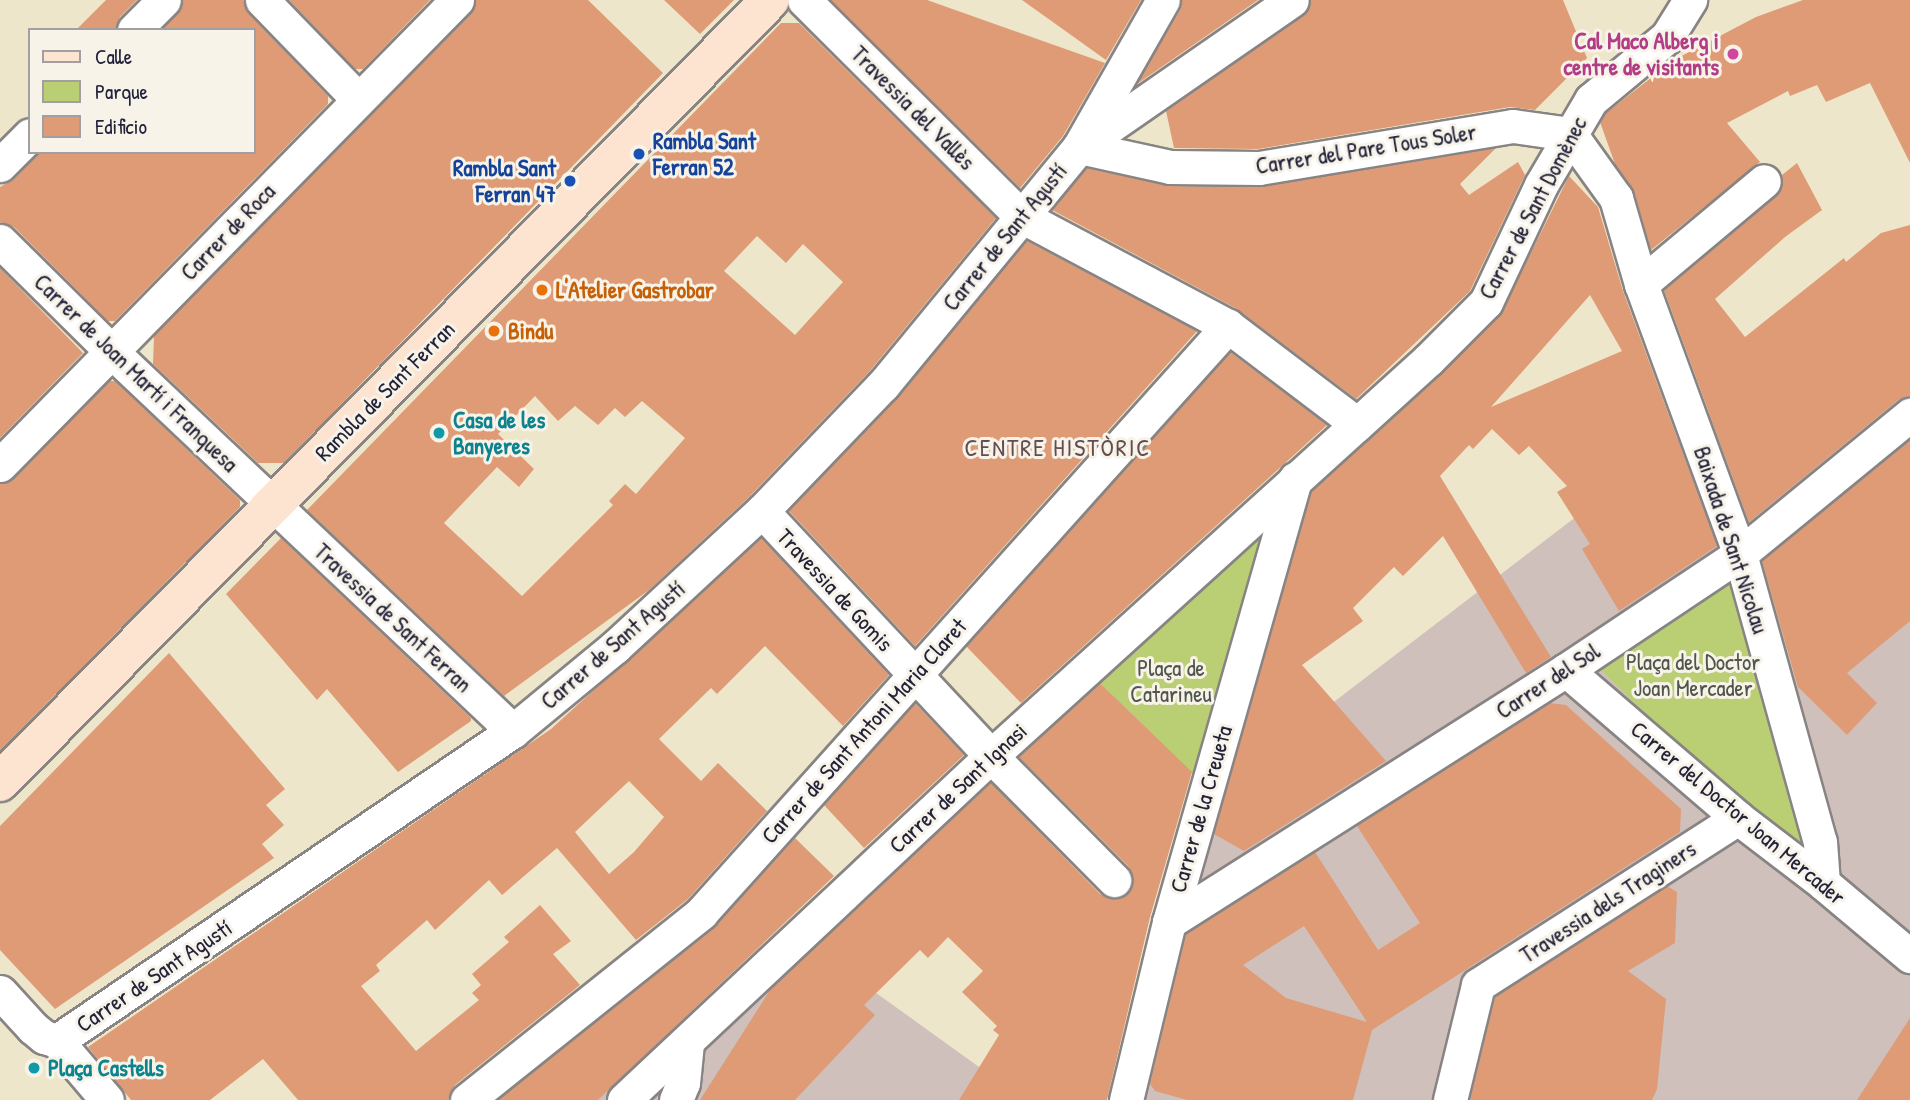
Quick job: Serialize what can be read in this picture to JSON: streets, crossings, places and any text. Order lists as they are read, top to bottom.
{
  "streets": {
    "street": [
      "Travessia del Vallès",
      "Carrer del Pare Tous Soler",
      "Carrer de Sant Domènec",
      "Carrer de Roca",
      "Carrer de Sant Agustí",
      "Carrer de Joan Martí i Franquesa",
      "Rambla de Sant Ferran",
      "Baixada de Sant Nicolau",
      "Travessia de Gomis",
      "Travessia de Sant Ferran",
      "Carrer del Sol",
      "Carrer de Sant Antoni Maria Claret",
      "Carrer de Sant Ignasi",
      "Carrer de la Creueta",
      "Carrer del Doctor Joan Mercader",
      "Travessia dels Traginers"
    ]
  },
  "crossings": [
    ["Travessia del Vallès", "Carrer de Sant Domènec"],
    ["Travessia del Vallès", "Carrer de Sant Agustí"],
    ["Travessia del Vallès", "Carrer de Sant Antoni Maria Claret"],
    ["Carrer del Pare Tous Soler", "Carrer de Sant Domènec"],
    ["Carrer del Pare Tous Soler", "Carrer de Sant Agustí"],
    ["Carrer del Pare Tous Soler", "Baixada de Sant Nicolau"],
    ["Carrer de Sant Domènec", "Baixada de Sant Nicolau"],
    ["Carrer de Sant Domènec", "Carrer de Sant Ignasi"],
    ["Carrer de Sant Domènec", "Carrer de la Creueta"],
    ["Carrer de Roca", "Carrer de Joan Martí i Franquesa"],
    ["Carrer de Sant Agustí", "Travessia de Gomis"],
    ["Carrer de Sant Agustí", "Travessia de Sant Ferran"],
    ["Carrer de Joan Martí i Franquesa", "Rambla de Sant Ferran"],
    ["Carrer de Joan Martí i Franquesa", "Travessia de Sant Ferran"],
    ["Rambla de Sant Ferran", "Travessia de Sant Ferran"],
    ["Baixada de Sant Nicolau", "Carrer del Sol"],
    ["Baixada de Sant Nicolau", "Carrer del Doctor Joan Mercader"],
    ["Travessia de Gomis", "Carrer de Sant Antoni Maria Claret"],
    ["Travessia de Gomis", "Carrer de Sant Ignasi"],
    ["Carrer del Sol", "Carrer de la Creueta"],
    ["Carrer del Sol", "Carrer del Doctor Joan Mercader"],
    ["Carrer de Sant Ignasi", "Carrer de la Creueta"],
    ["Carrer del Doctor Joan Mercader", "Travessia dels Traginers"]
  ],
  "districts": ["CENTRE HISTÒRIC"],
  "parks": ["Plaça del Doctor Joan Mercader", "Plaça de Catarineu"],
  "places": [
    "Cal Maco Alberg i centre de visitants",
    "Rambla Sant Ferran 52",
    "Rambla Sant Ferran 47",
    "L'Atelier Gastrobar",
    "Bindu",
    "Casa de les Banyeres",
    "Plaça Castells"
  ],
  "legend": ["Calle", "Parque", "Edificio"]
}
